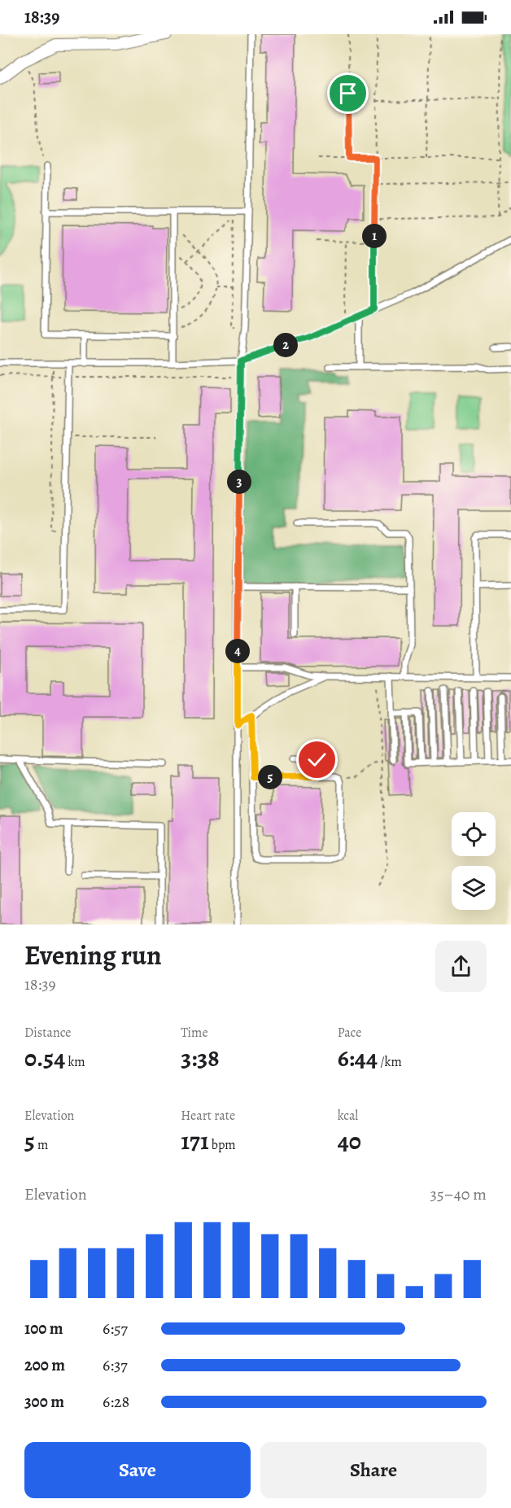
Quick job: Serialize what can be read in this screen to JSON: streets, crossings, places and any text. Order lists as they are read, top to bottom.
{
  "page": {
    "status": "18:39",
    "pins": [
      "1",
      "2",
      "3",
      "4",
      "5"
    ],
    "heading": ["Evening run", "18:39"],
    "stats": [
      ["Distance", "0.54 km"],
      ["Time", "3:38"],
      ["Pace", "6:44 /km"],
      ["Elevation", "5 m"],
      ["Heart rate", "171 bpm"],
      ["kcal", "40"]
    ],
    "chart": ["Elevation", "35–40 m"],
    "list": [
      {
        "name": "100 m",
        "note": "6:57"
      },
      {
        "name": "200 m",
        "note": "6:37"
      },
      {
        "name": "300 m",
        "note": "6:28"
      }
    ],
    "buttons": ["Save", "Share"]
  }
}
